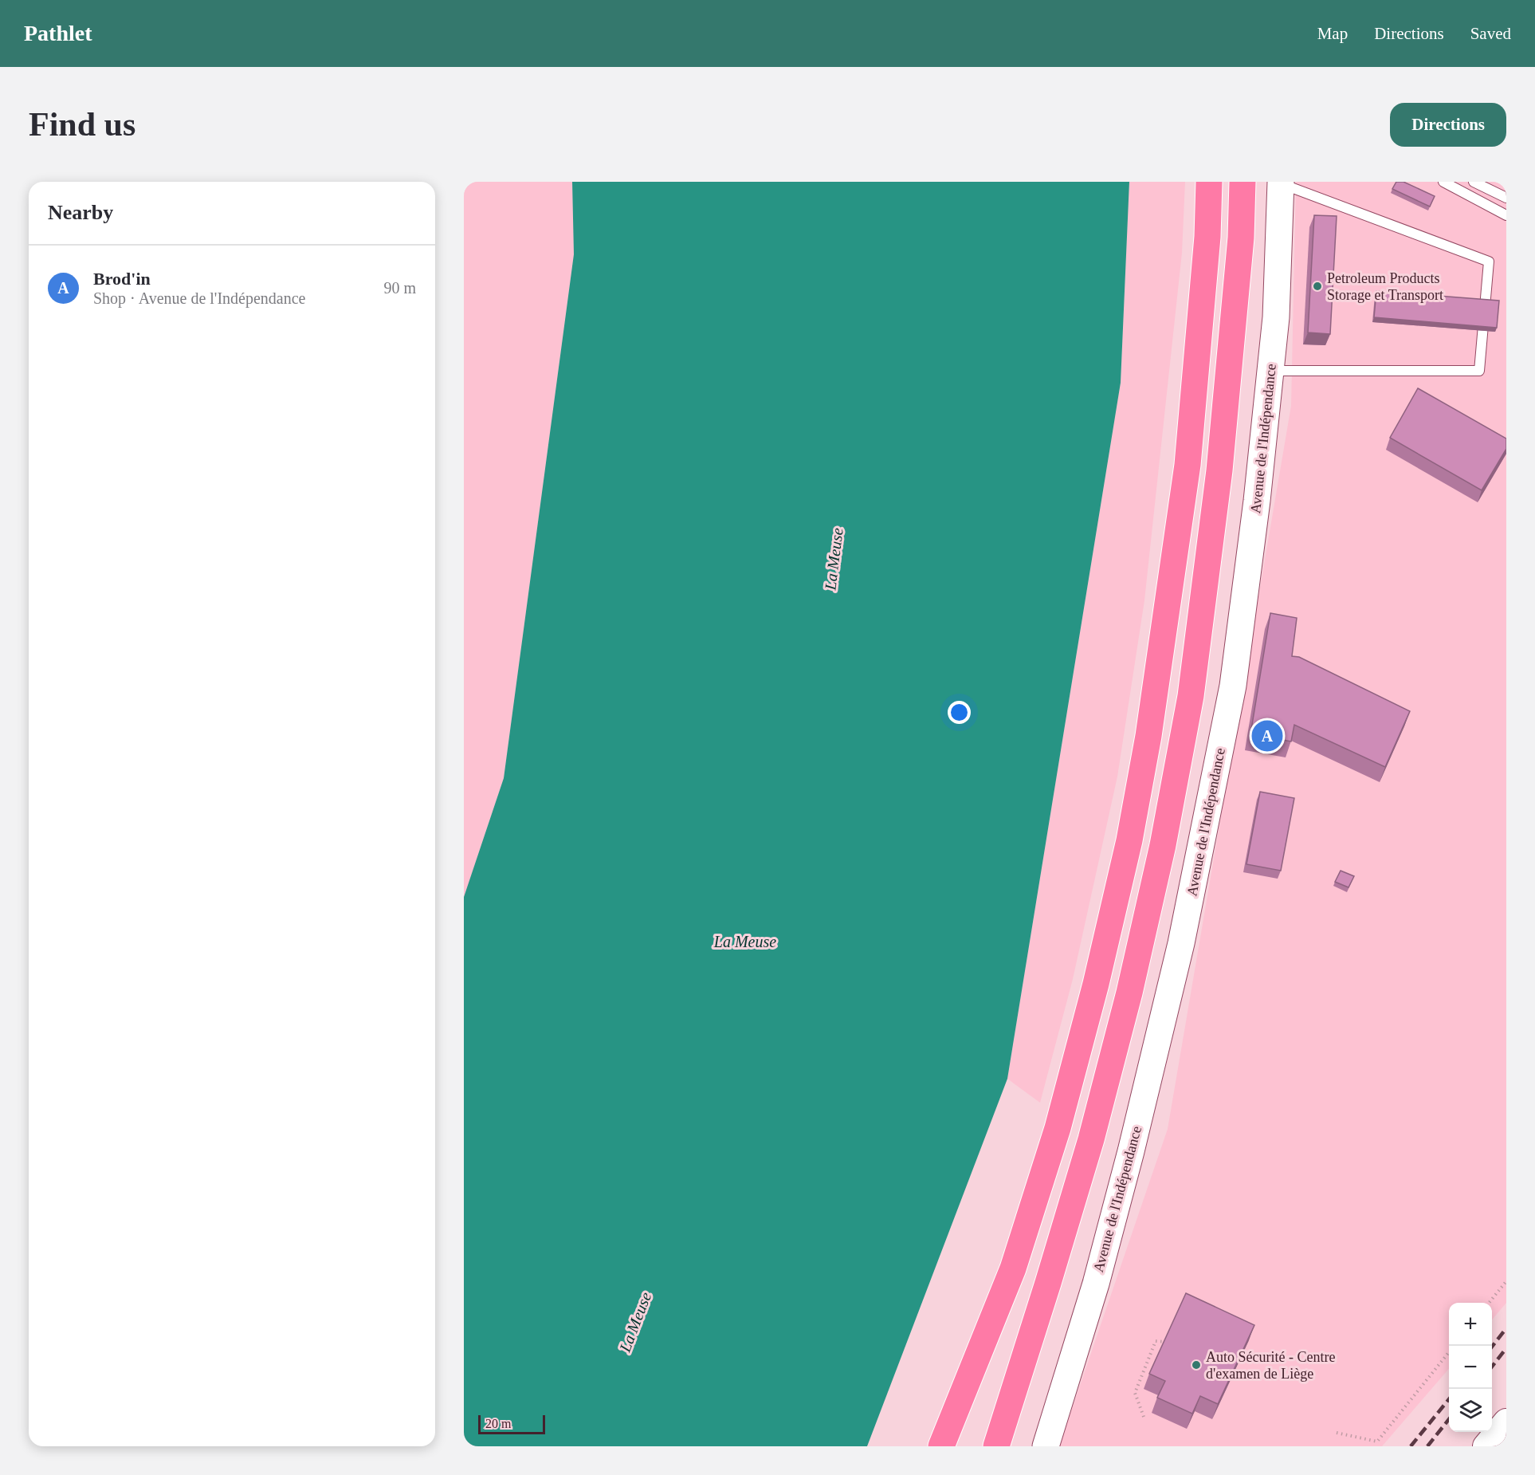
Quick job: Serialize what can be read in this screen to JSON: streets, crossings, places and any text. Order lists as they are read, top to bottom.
{
  "streets": {
    "main road": ["Avenue de l'Indépendance"]
  },
  "water": ["La Meuse"],
  "places": ["Petroleum Products Storage et Transport", "Auto Sécurité - Centre d'examen de Liège"],
  "scale_bar": "20 m",
  "page": {
    "header": "Pathlet",
    "nav": ["Map", "Directions", "Saved"],
    "buttons": "Directions",
    "title": "Find us",
    "heading": "Nearby",
    "list": [
      {
        "mark": "A",
        "name": "Brod'in",
        "note": "Shop · Avenue de l'Indépendance",
        "value": "90 m"
      }
    ],
    "pins": "A",
    "map_buttons": ["+", "−"],
    "scale": "20 m"
  }
}
